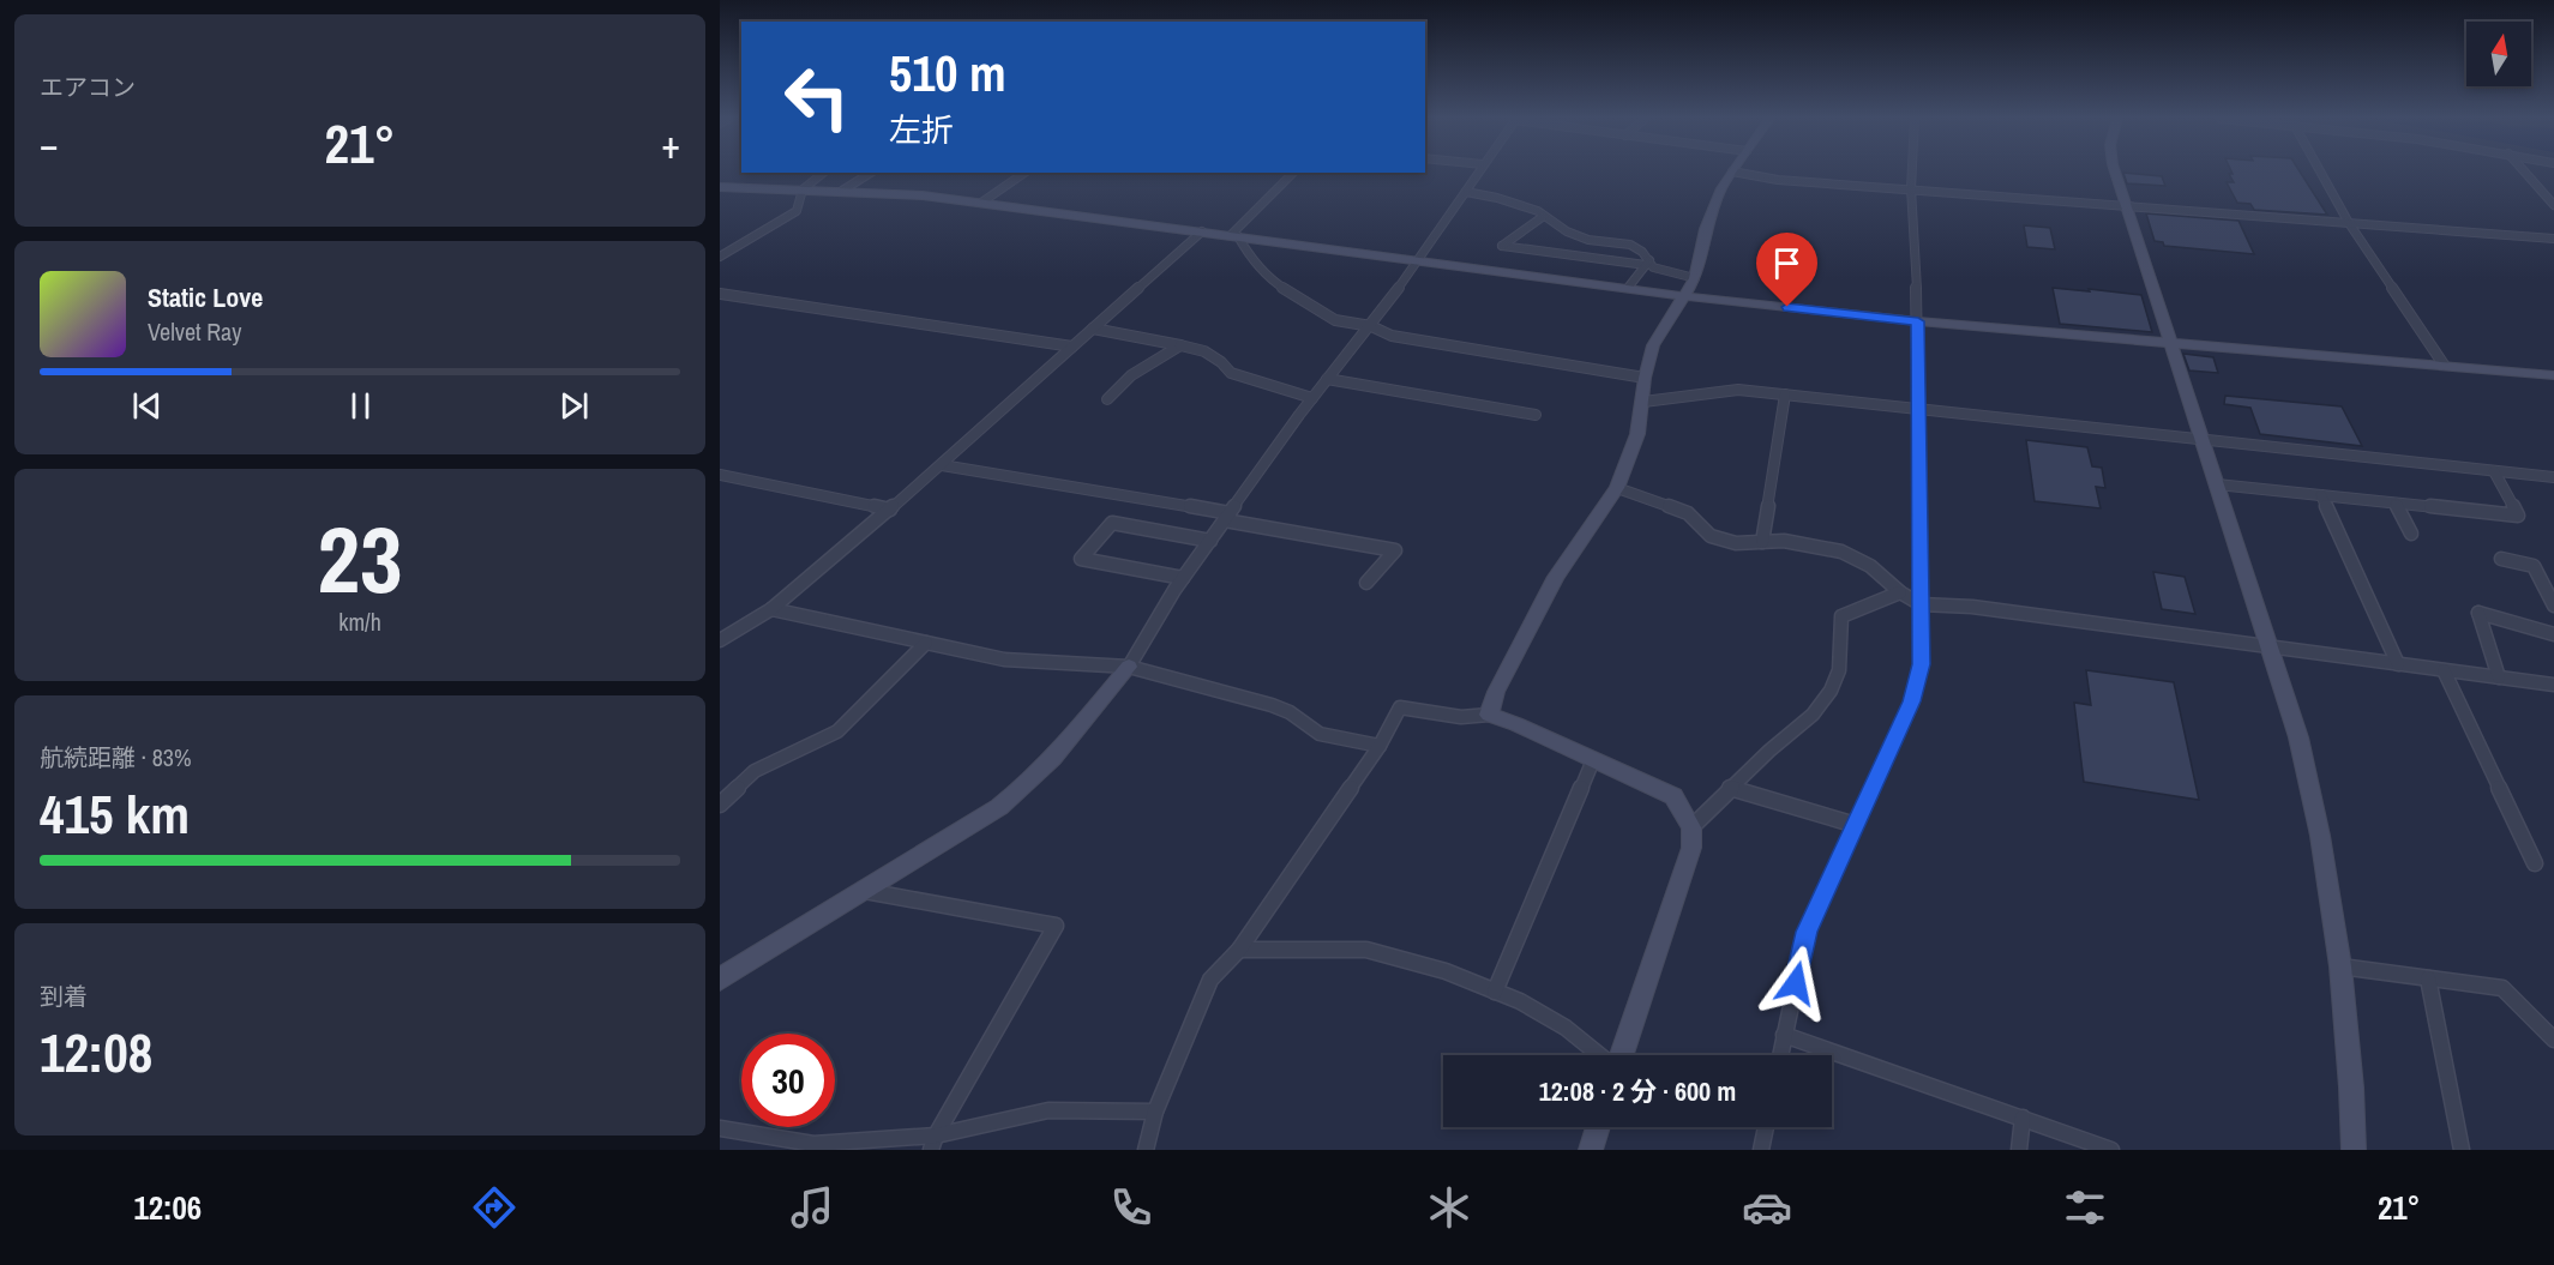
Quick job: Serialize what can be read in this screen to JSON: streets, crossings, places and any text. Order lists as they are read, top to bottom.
{
  "north": "top",
  "page": {
    "tile": [
      "エアコン",
      ["23", "km/h"],
      ["航続距離 · 83%", "415 km"],
      ["到着", "12:08"]
    ],
    "turn": ["510 m", "左折"],
    "heat": ["−", "21°", "+"],
    "song": ["Static Love", "Velvet Ray"],
    "limit": "30",
    "trip": "12:08 · 2 分 · 600 m",
    "tabs": ["12:06", "21°"]
  }
}
